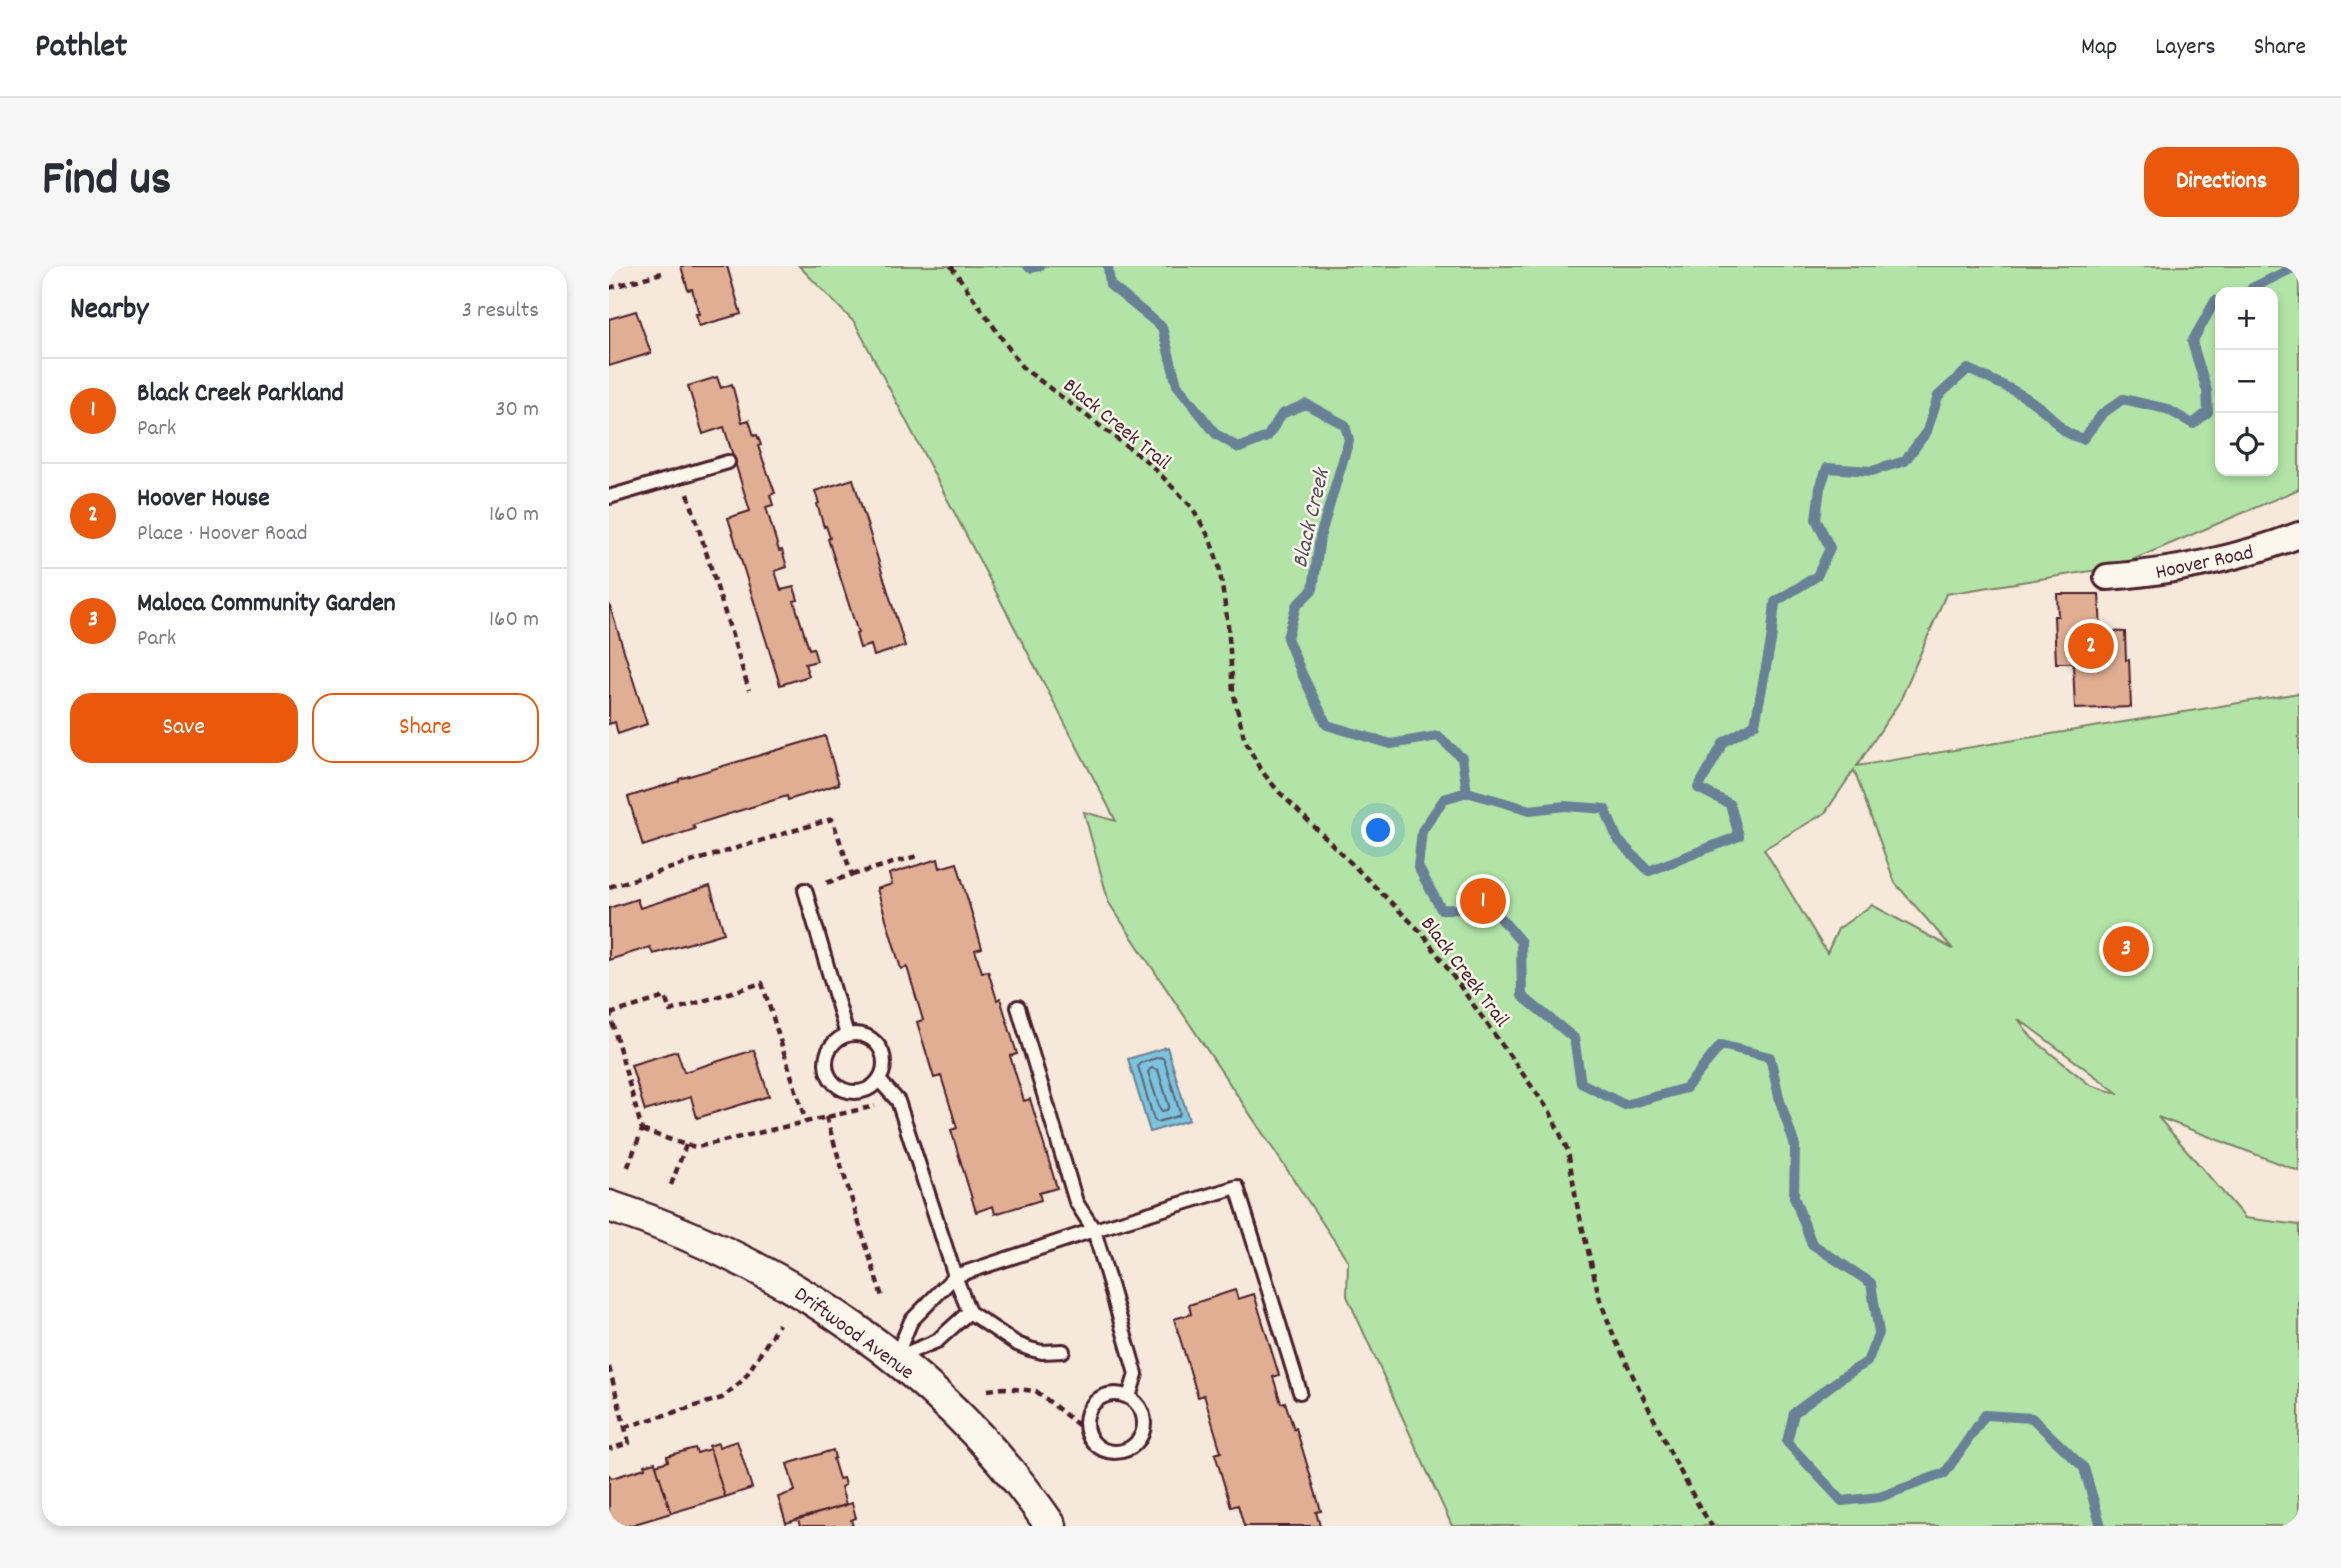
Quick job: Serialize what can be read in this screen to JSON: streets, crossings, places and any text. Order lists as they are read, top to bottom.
{
  "streets": {
    "street": ["Hoover Road", "Driftwood Avenue"],
    "path": ["Black Creek Trail"]
  },
  "water": ["Black Creek"],
  "page": {
    "header": "Pathlet",
    "nav": ["Map", "Layers", "Share"],
    "title": "Find us",
    "buttons": [
      "Directions",
      ["Save", "Share"]
    ],
    "heading": ["Nearby", "3 results"],
    "map_buttons": ["+", "−"],
    "list": [
      {
        "mark": "1",
        "name": "Black Creek Parkland",
        "note": "Park",
        "value": "30 m"
      },
      {
        "mark": "2",
        "name": "Hoover House",
        "note": "Place · Hoover Road",
        "value": "160 m"
      },
      {
        "mark": "3",
        "name": "Maloca Community Garden",
        "note": "Park",
        "value": "160 m"
      }
    ],
    "pins": ["2", "1", "3"]
  }
}
